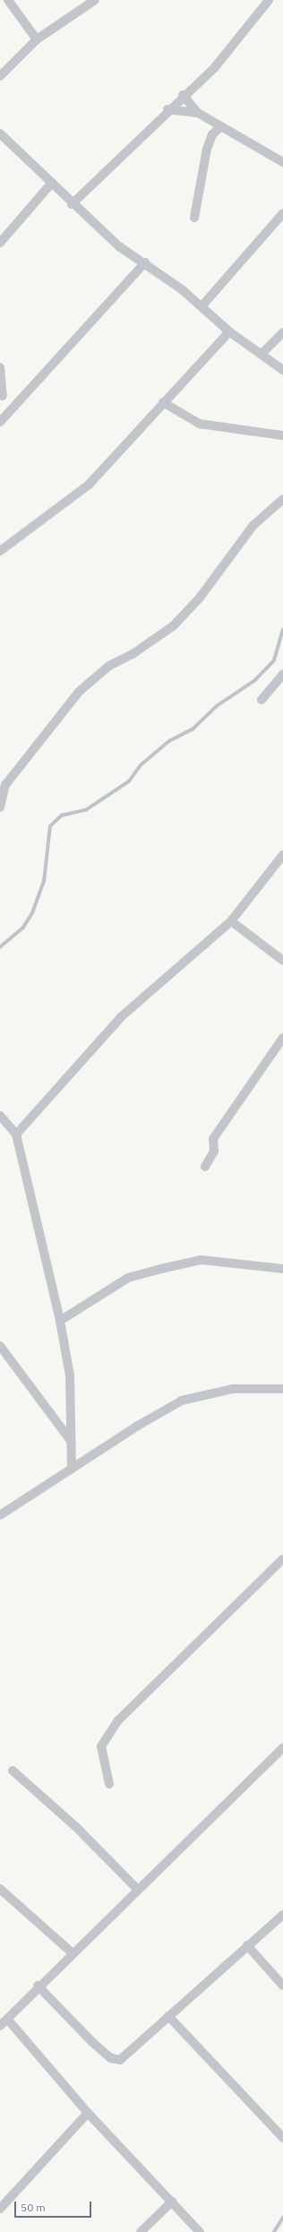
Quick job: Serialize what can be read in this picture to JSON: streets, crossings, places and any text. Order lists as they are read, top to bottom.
{
  "scale_bar": "50 m"
}
